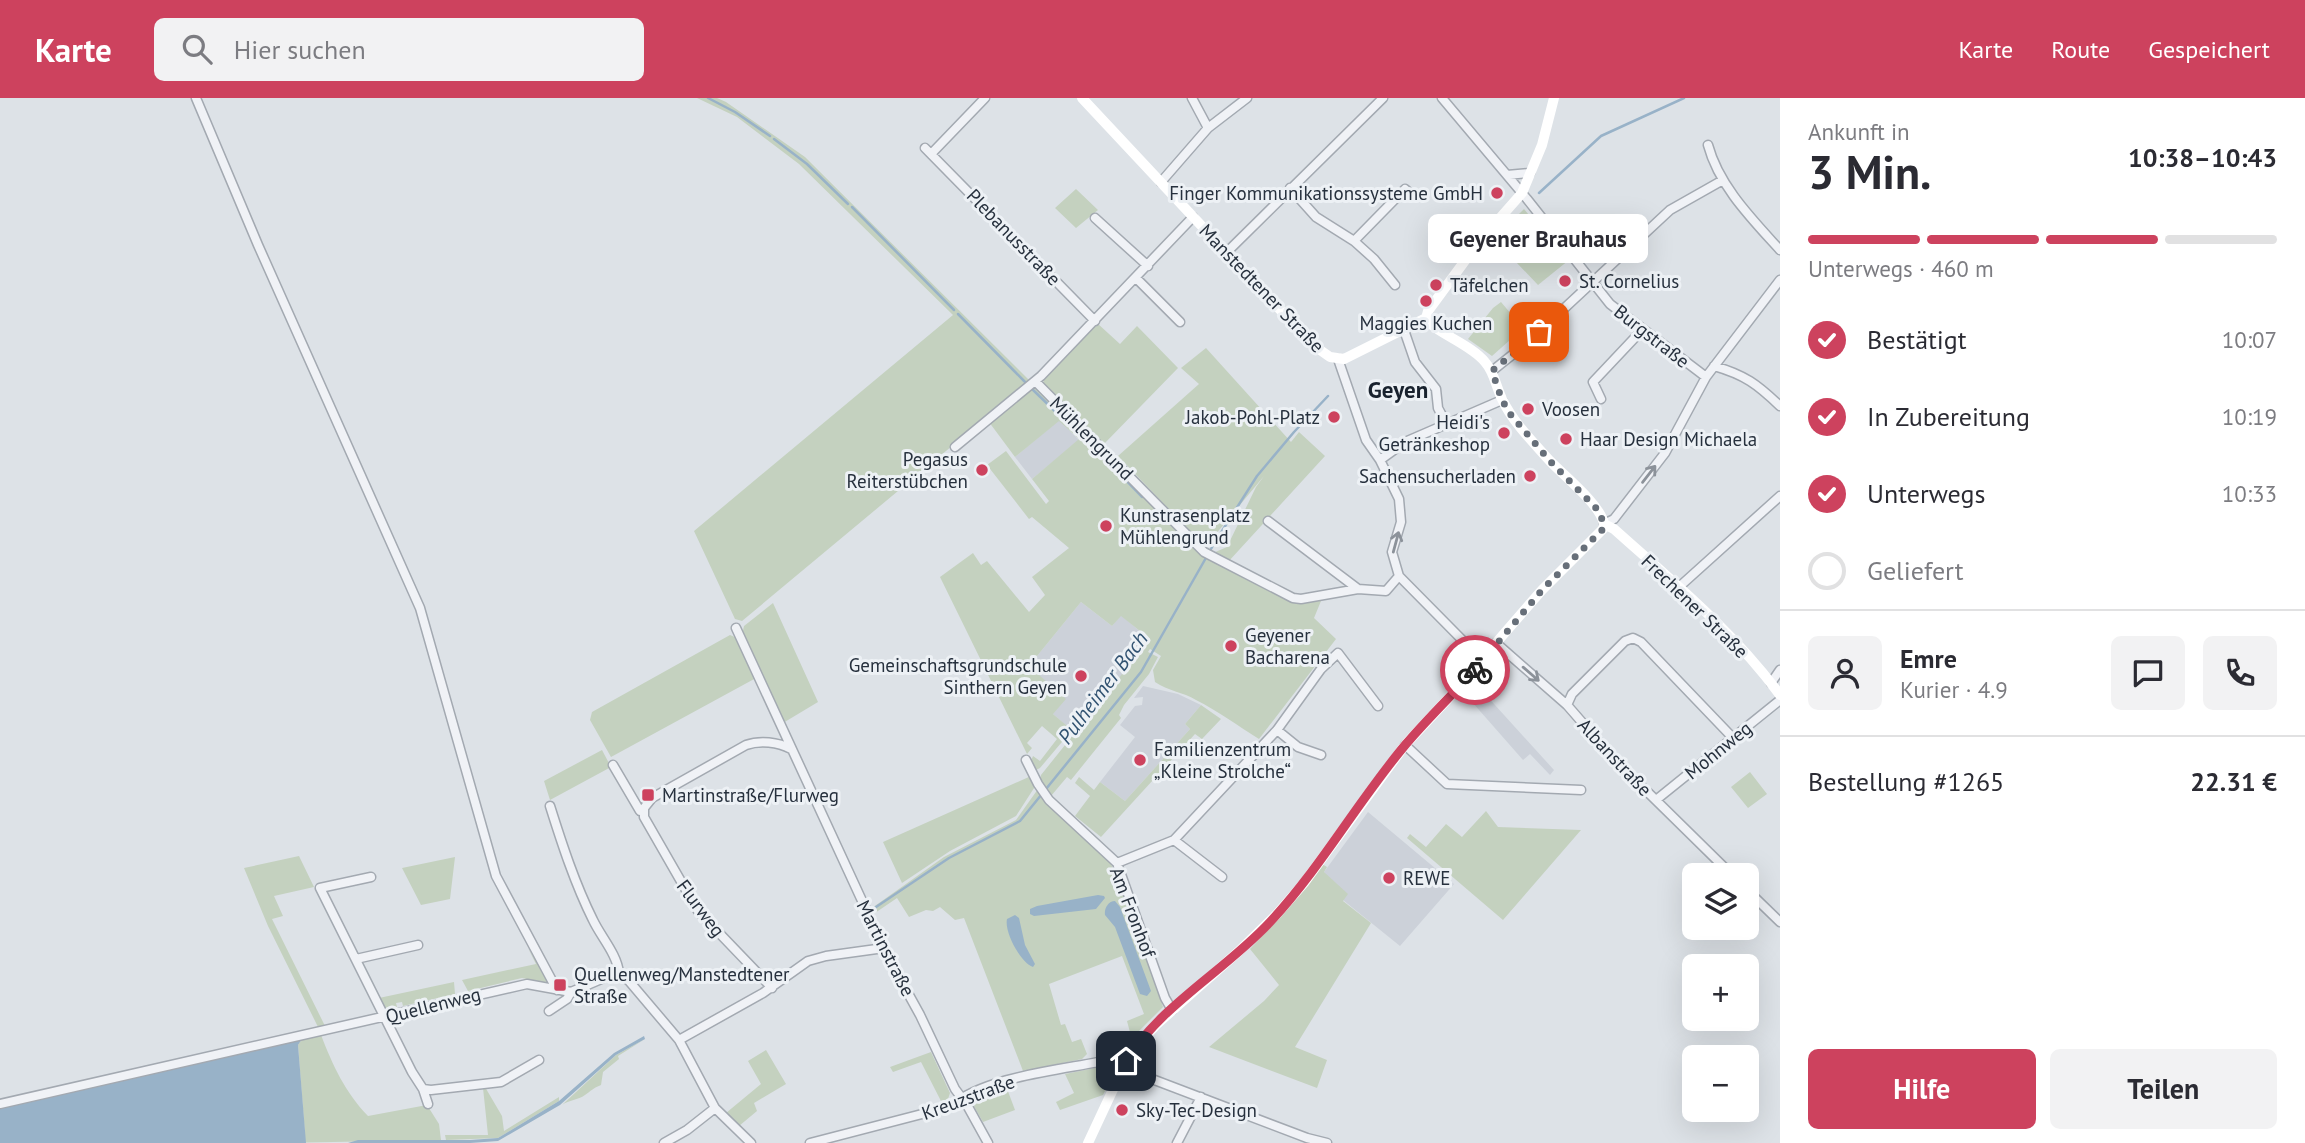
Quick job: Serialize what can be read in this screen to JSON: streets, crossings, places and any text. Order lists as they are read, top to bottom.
{
  "streets": {
    "street": [
      "Plebanusstraße",
      "Manstedtener Straße",
      "Burgstraße",
      "Mühlengrund",
      "Frechener Straße",
      "Mohnweg",
      "Albanstraße",
      "Flurweg",
      "Am Fronhof",
      "Martinstraße",
      "Quellenweg",
      "Kreuzstraße"
    ]
  },
  "crossings": [
    ["Manstedtener Straße", "Burgstraße"],
    ["Frechener Straße", "Mohnweg"],
    ["Mohnweg", "Albanstraße"],
    ["Martinstraße", "Kreuzstraße"]
  ],
  "districts": ["Geyen"],
  "water": ["Pulheimer Bach"],
  "places": {
    "other": [
      "Finger Kommunikationssysteme GmbH",
      "St. Cornelius",
      "Täfelchen",
      "Maggies Kuchen",
      "Geyener Brauhaus",
      "Voosen",
      "Jakob-Pohl-Platz",
      "Heidi's Getränkeshop",
      "Haar Design Michaela",
      "Pegasus Reiterstübchen",
      "Sachensucherladen",
      "Kunstrasenplatz Mühlengrund",
      "Geyener Bacharena",
      "Gemeinschaftsgrundschule Sinthern Geyen",
      "Familienzentrum „Kleine Strolche“",
      "REWE",
      "Sky-Tec-Design"
    ],
    "transit": ["Martinstraße/Flurweg", "Quellenweg/Manstedtener Straße"]
  },
  "page": {
    "header": "Karte",
    "search": "Hier suchen",
    "nav": ["Karte", "Route", "Gespeichert"],
    "heading": ["3 Min.", "Ankunft in", "10:38–10:43"],
    "panel": [
      "Emre",
      "Kurier · 4.9",
      "Bestellung #1265",
      "22.31 €"
    ],
    "bubble": "Geyener Brauhaus",
    "bar": "Unterwegs · 460 m",
    "list": [
      ["Bestätigt", "10:07"],
      ["In Zubereitung", "10:19"],
      ["Unterwegs", "10:33"],
      "Geliefert"
    ],
    "map_buttons": ["+", "−"],
    "buttons": ["Hilfe", "Teilen"]
  }
}
